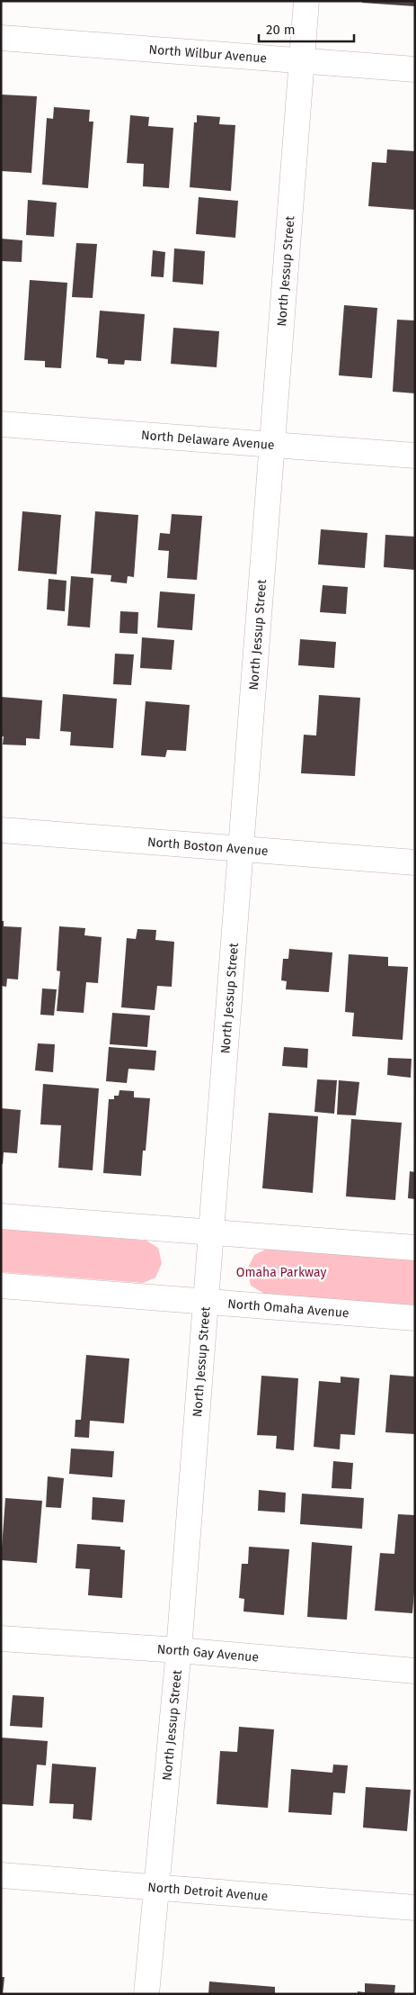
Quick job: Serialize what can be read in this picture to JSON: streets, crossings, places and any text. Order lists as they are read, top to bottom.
{
  "streets": {
    "street": [
      "North Wilbur Avenue",
      "North Jessup Street",
      "North Delaware Avenue",
      "North Boston Avenue",
      "North Omaha Avenue",
      "North Gay Avenue",
      "North Detroit Avenue"
    ]
  },
  "crossings": [
    ["North Wilbur Avenue", "North Jessup Street"],
    ["North Jessup Street", "North Delaware Avenue"],
    ["North Jessup Street", "North Boston Avenue"],
    ["North Jessup Street", "North Omaha Avenue"],
    ["North Jessup Street", "North Gay Avenue"],
    ["North Jessup Street", "North Detroit Avenue"]
  ],
  "parks": ["Omaha Parkway"],
  "scale_bar": "20 m"
}
